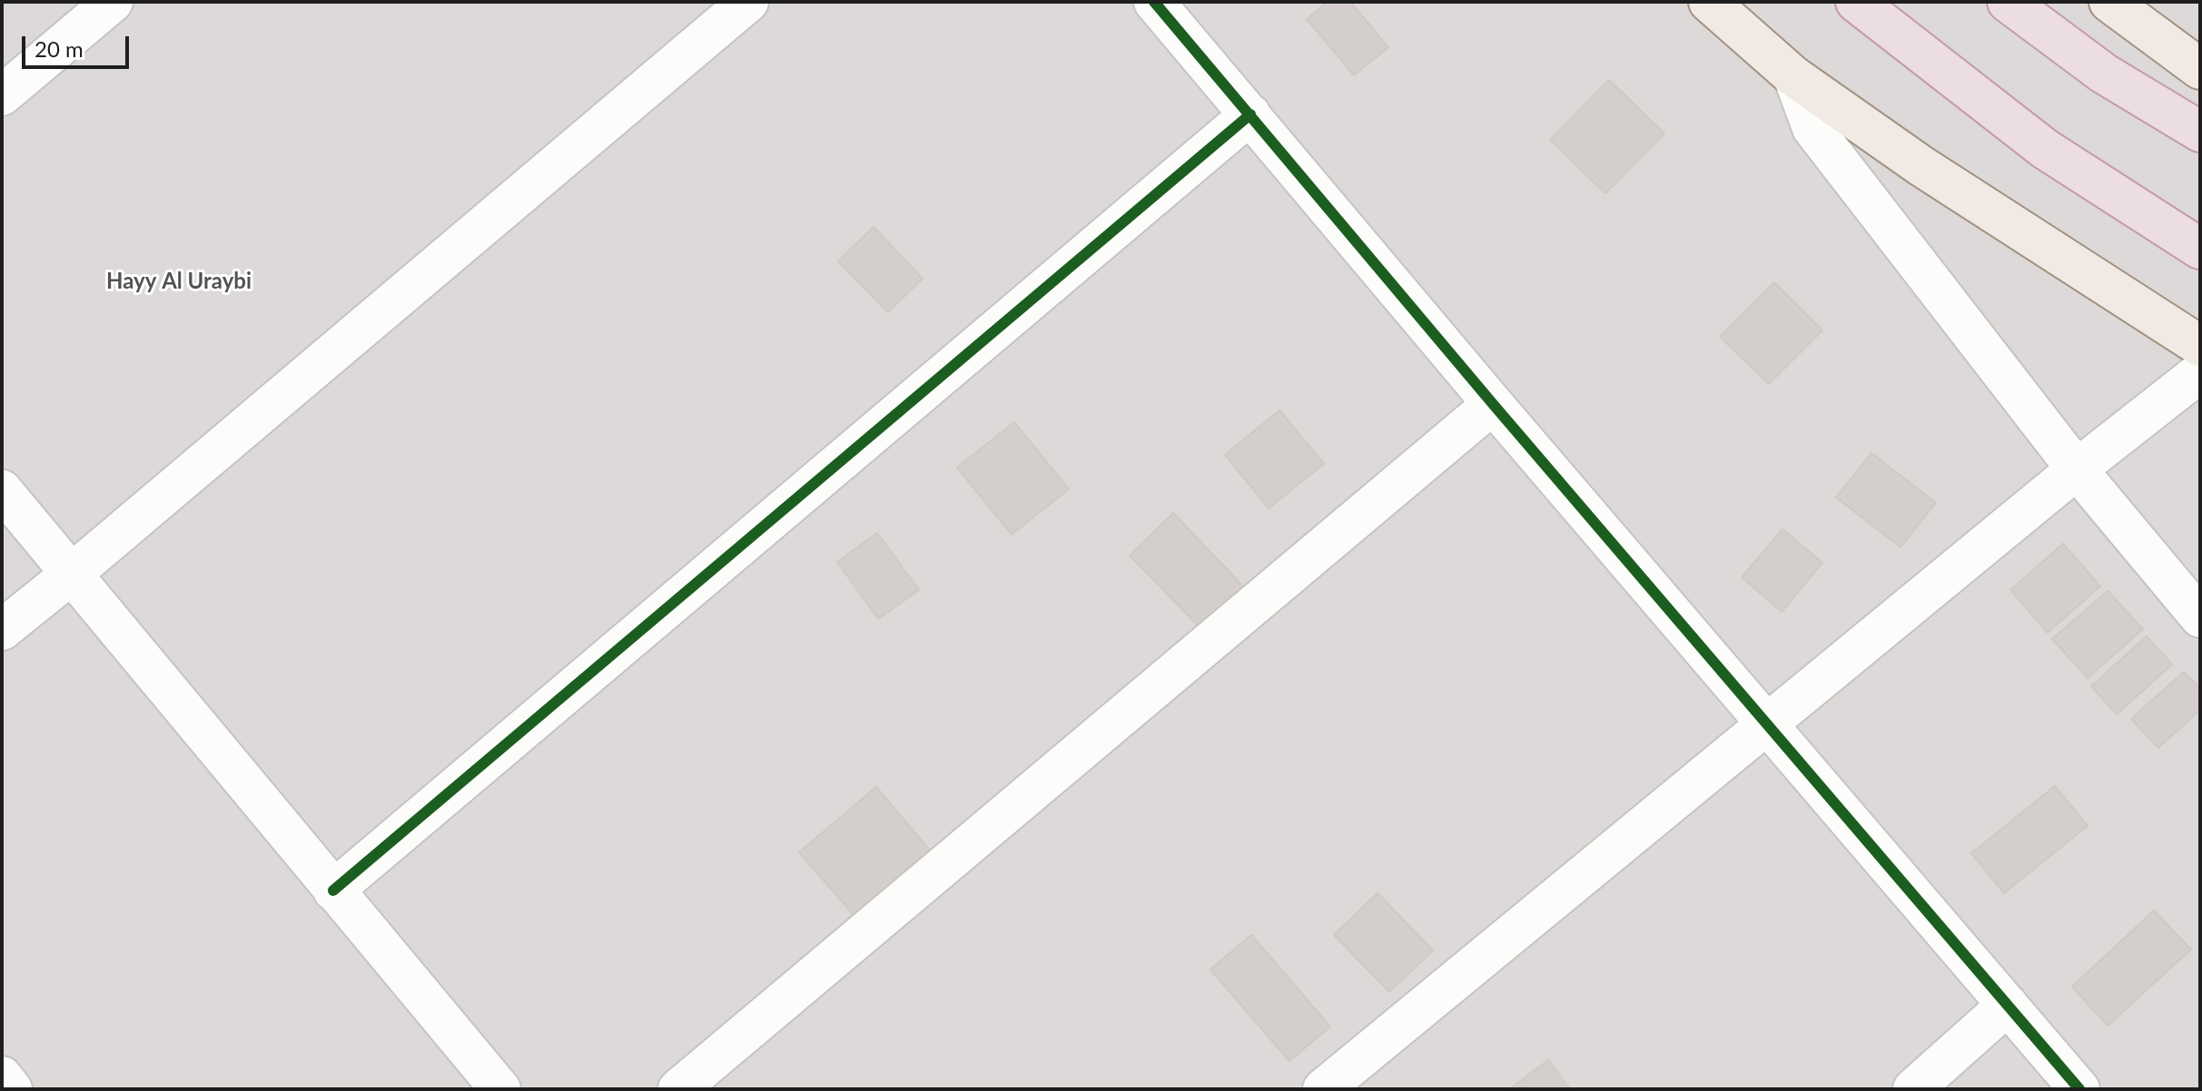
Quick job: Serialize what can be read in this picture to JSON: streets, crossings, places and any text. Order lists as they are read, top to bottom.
{
  "districts": ["Hayy Al Uraybi"],
  "scale_bar": "20 m"
}
